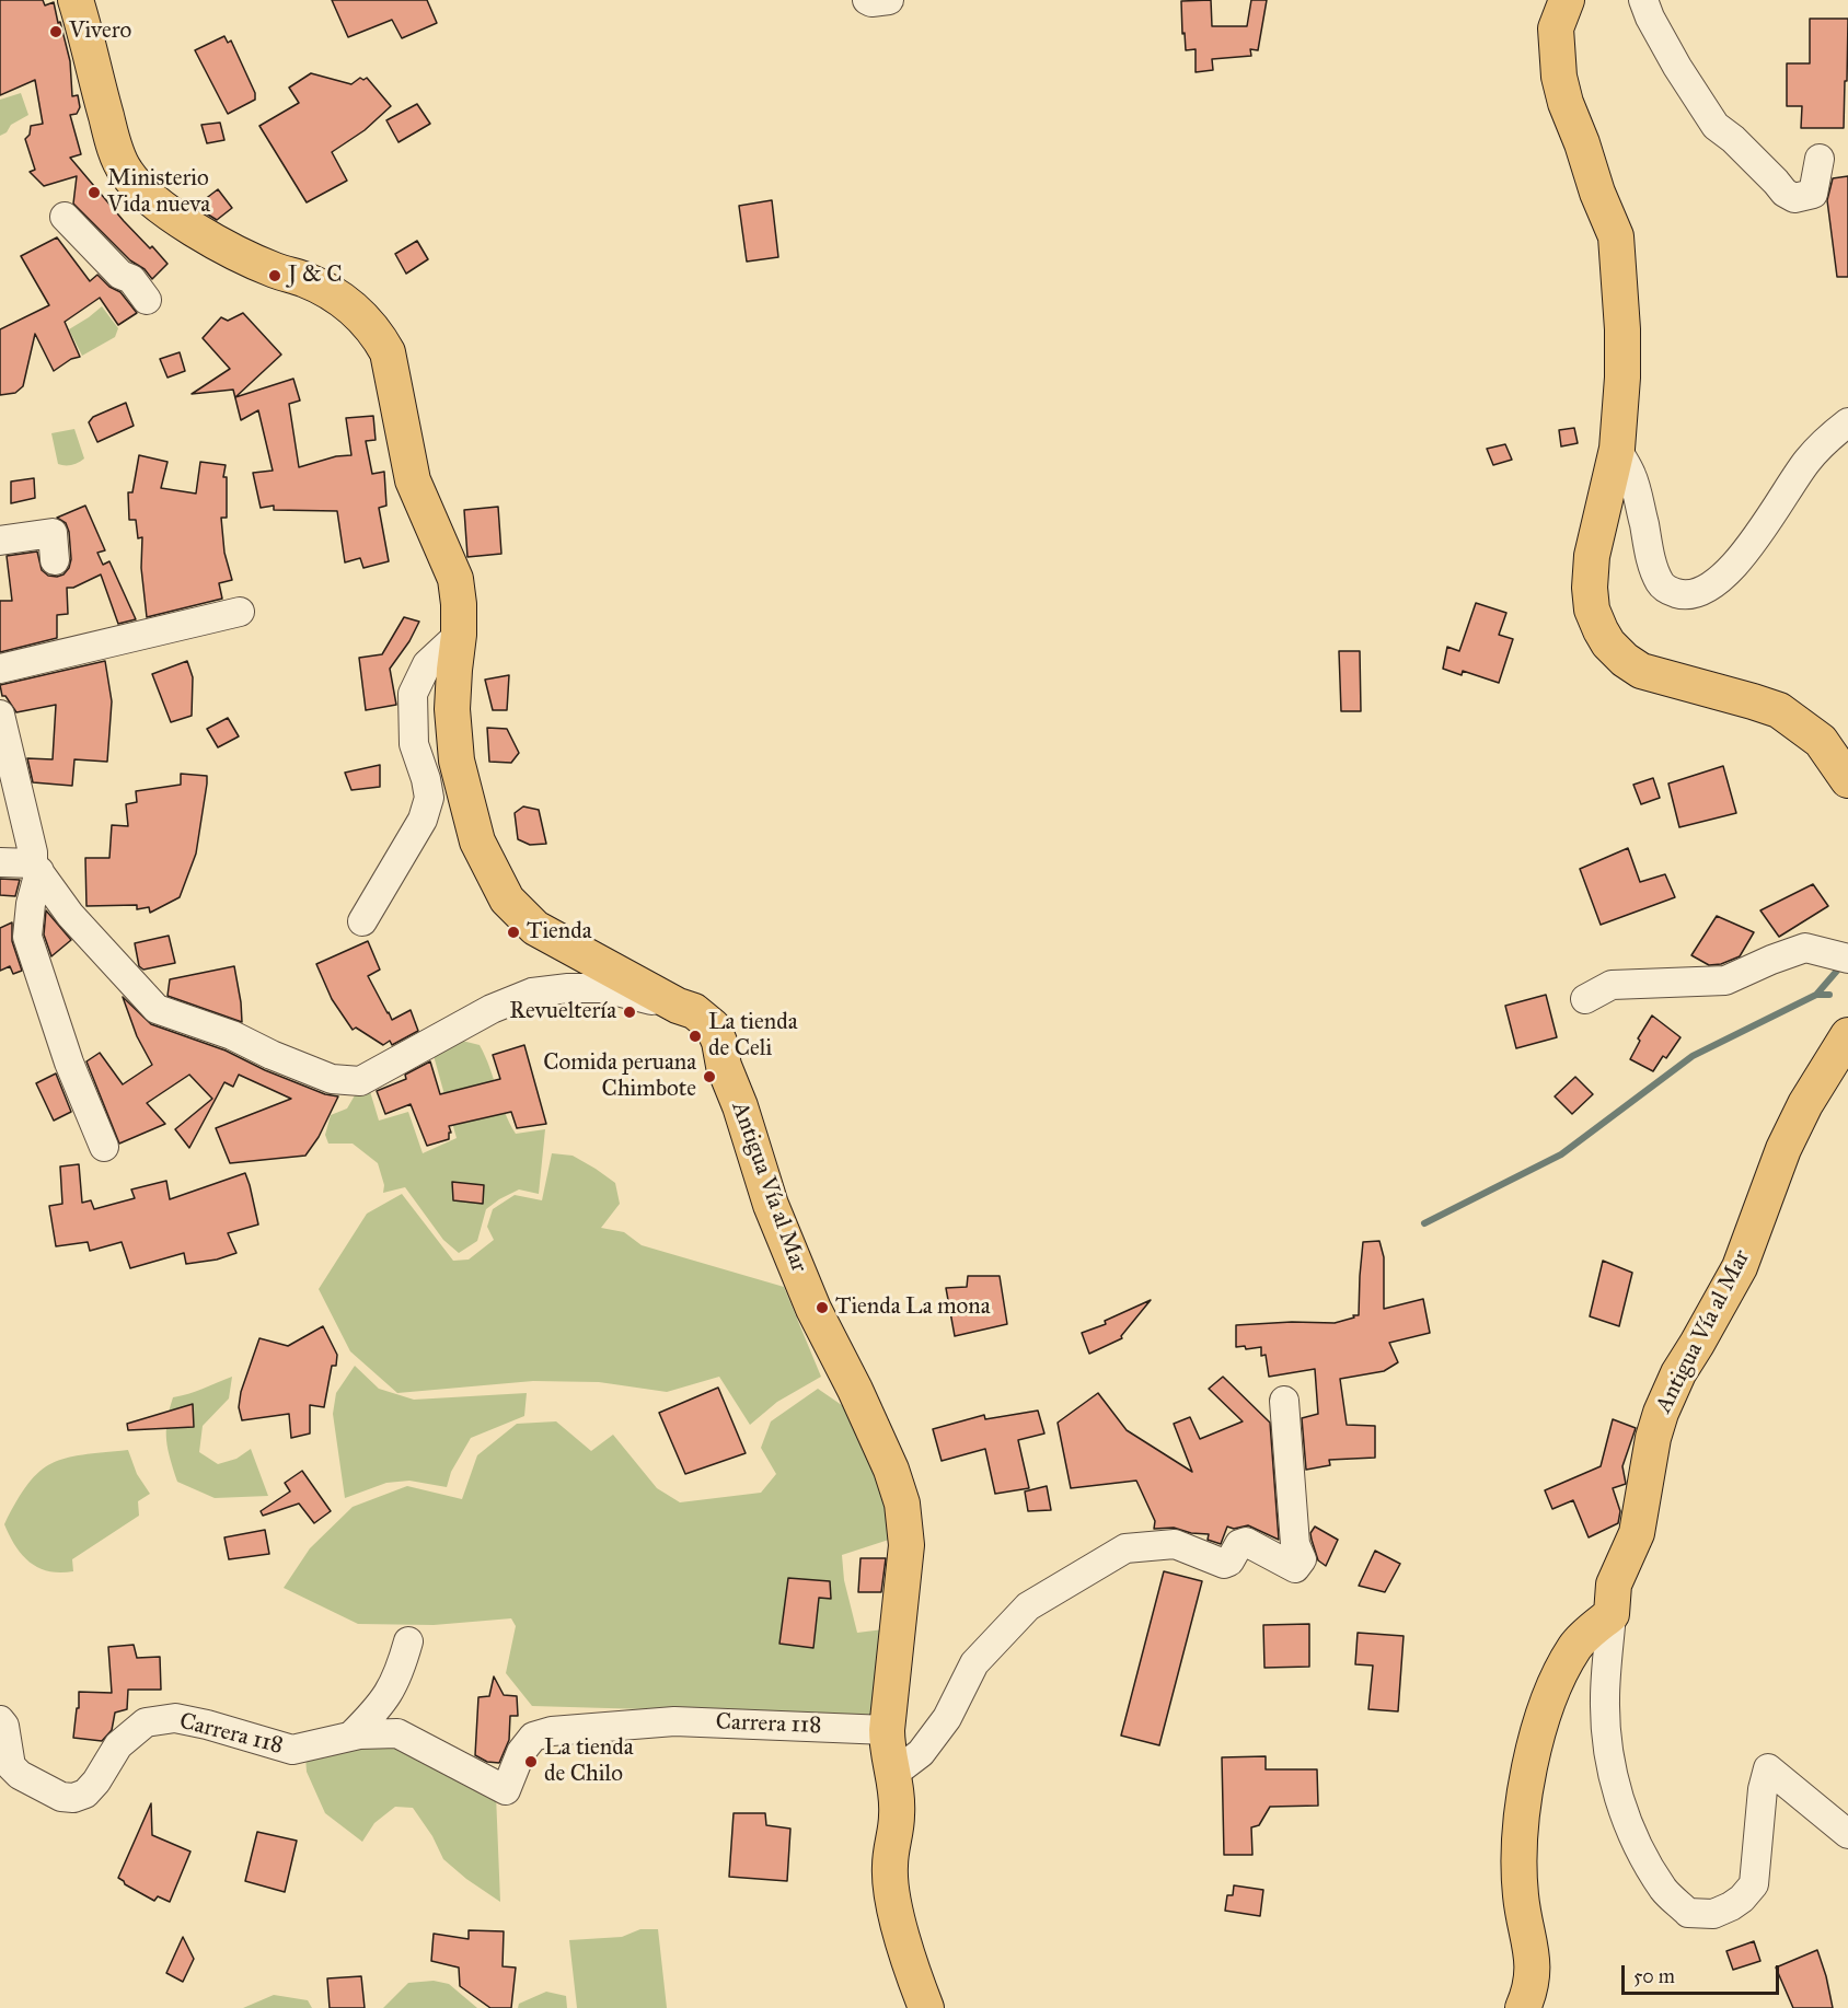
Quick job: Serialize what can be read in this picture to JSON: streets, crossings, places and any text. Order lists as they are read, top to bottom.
{
  "streets": {
    "main road": ["Antigua Vía al Mar"],
    "street": ["Carrera 118"]
  },
  "crossings": [
    ["Antigua Vía al Mar", "Carrera 118"]
  ],
  "places": [
    "Vivero",
    "Ministerio Vida nueva",
    "J & C",
    "Tienda",
    "Revueltería",
    "La tienda de Celi",
    "Comida peruana Chimbote",
    "Tienda La mona",
    "La tienda de Chilo"
  ],
  "scale_bar": "50 m"
}
